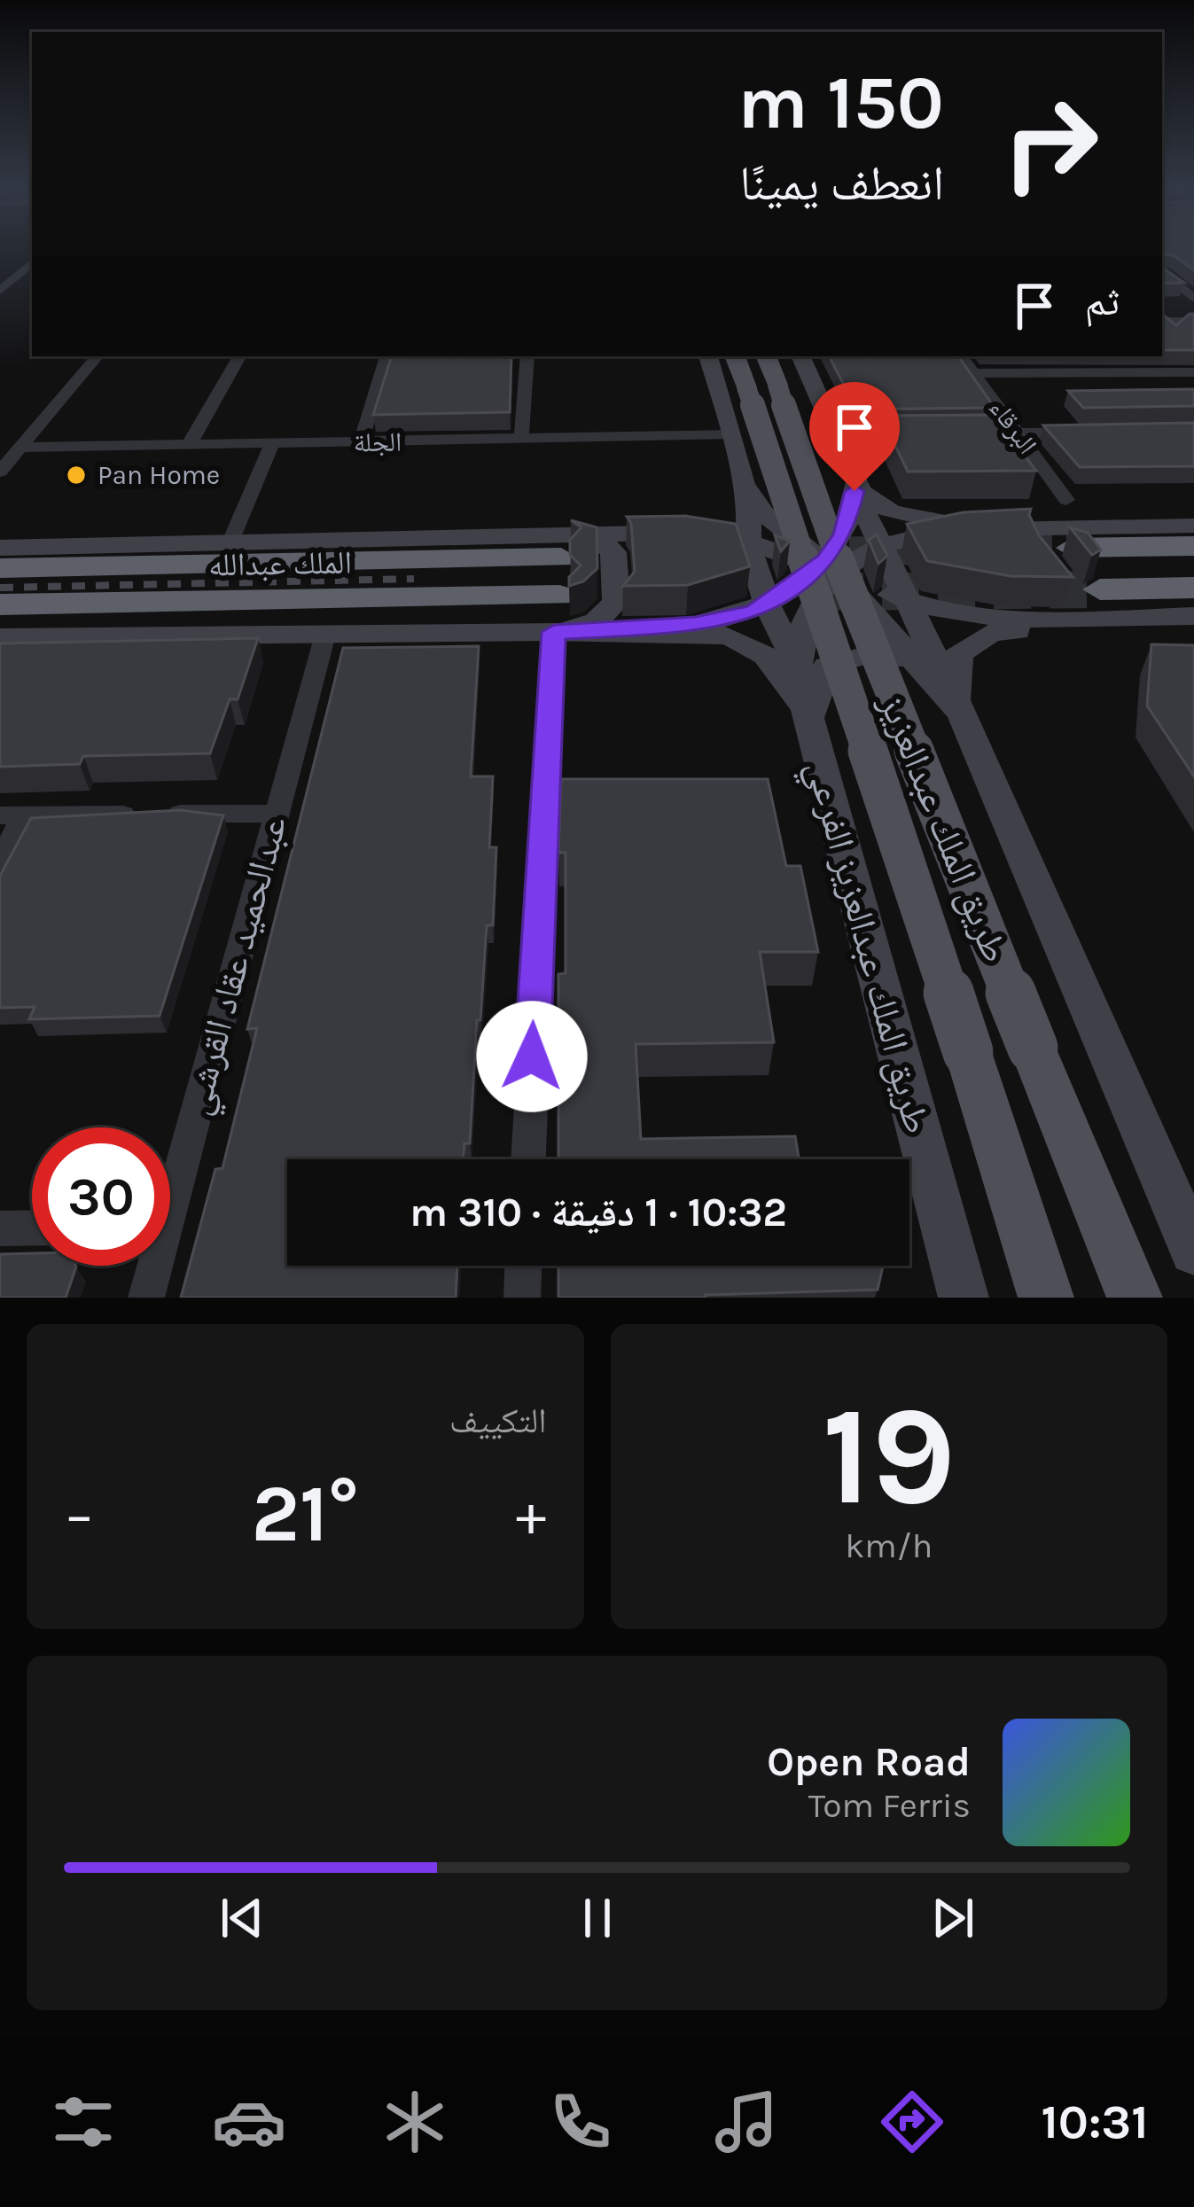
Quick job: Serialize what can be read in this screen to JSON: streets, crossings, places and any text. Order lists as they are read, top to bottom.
{
  "streets": {
    "highway": ["الملك عبدالله"],
    "main road": ["طريق الملك عبدالعزيز", "طريق الملك عبدالعزيز الفرعي"],
    "street": ["البرقاء", "الجلة", "عبدالحميد عقاد القرشي"]
  },
  "places": ["Pan Home"],
  "page": {
    "turn": ["150 m", "انعطف يمينًا"],
    "then": "ثم",
    "limit": "30",
    "trip": "10:32 · 1 دقيقة · 310 m",
    "tile": [
      ["19", "km/h"],
      "التكييف"
    ],
    "heat": ["−", "21°", "+"],
    "song": ["Open Road", "Tom Ferris"],
    "tabs": "10:31"
  }
}
